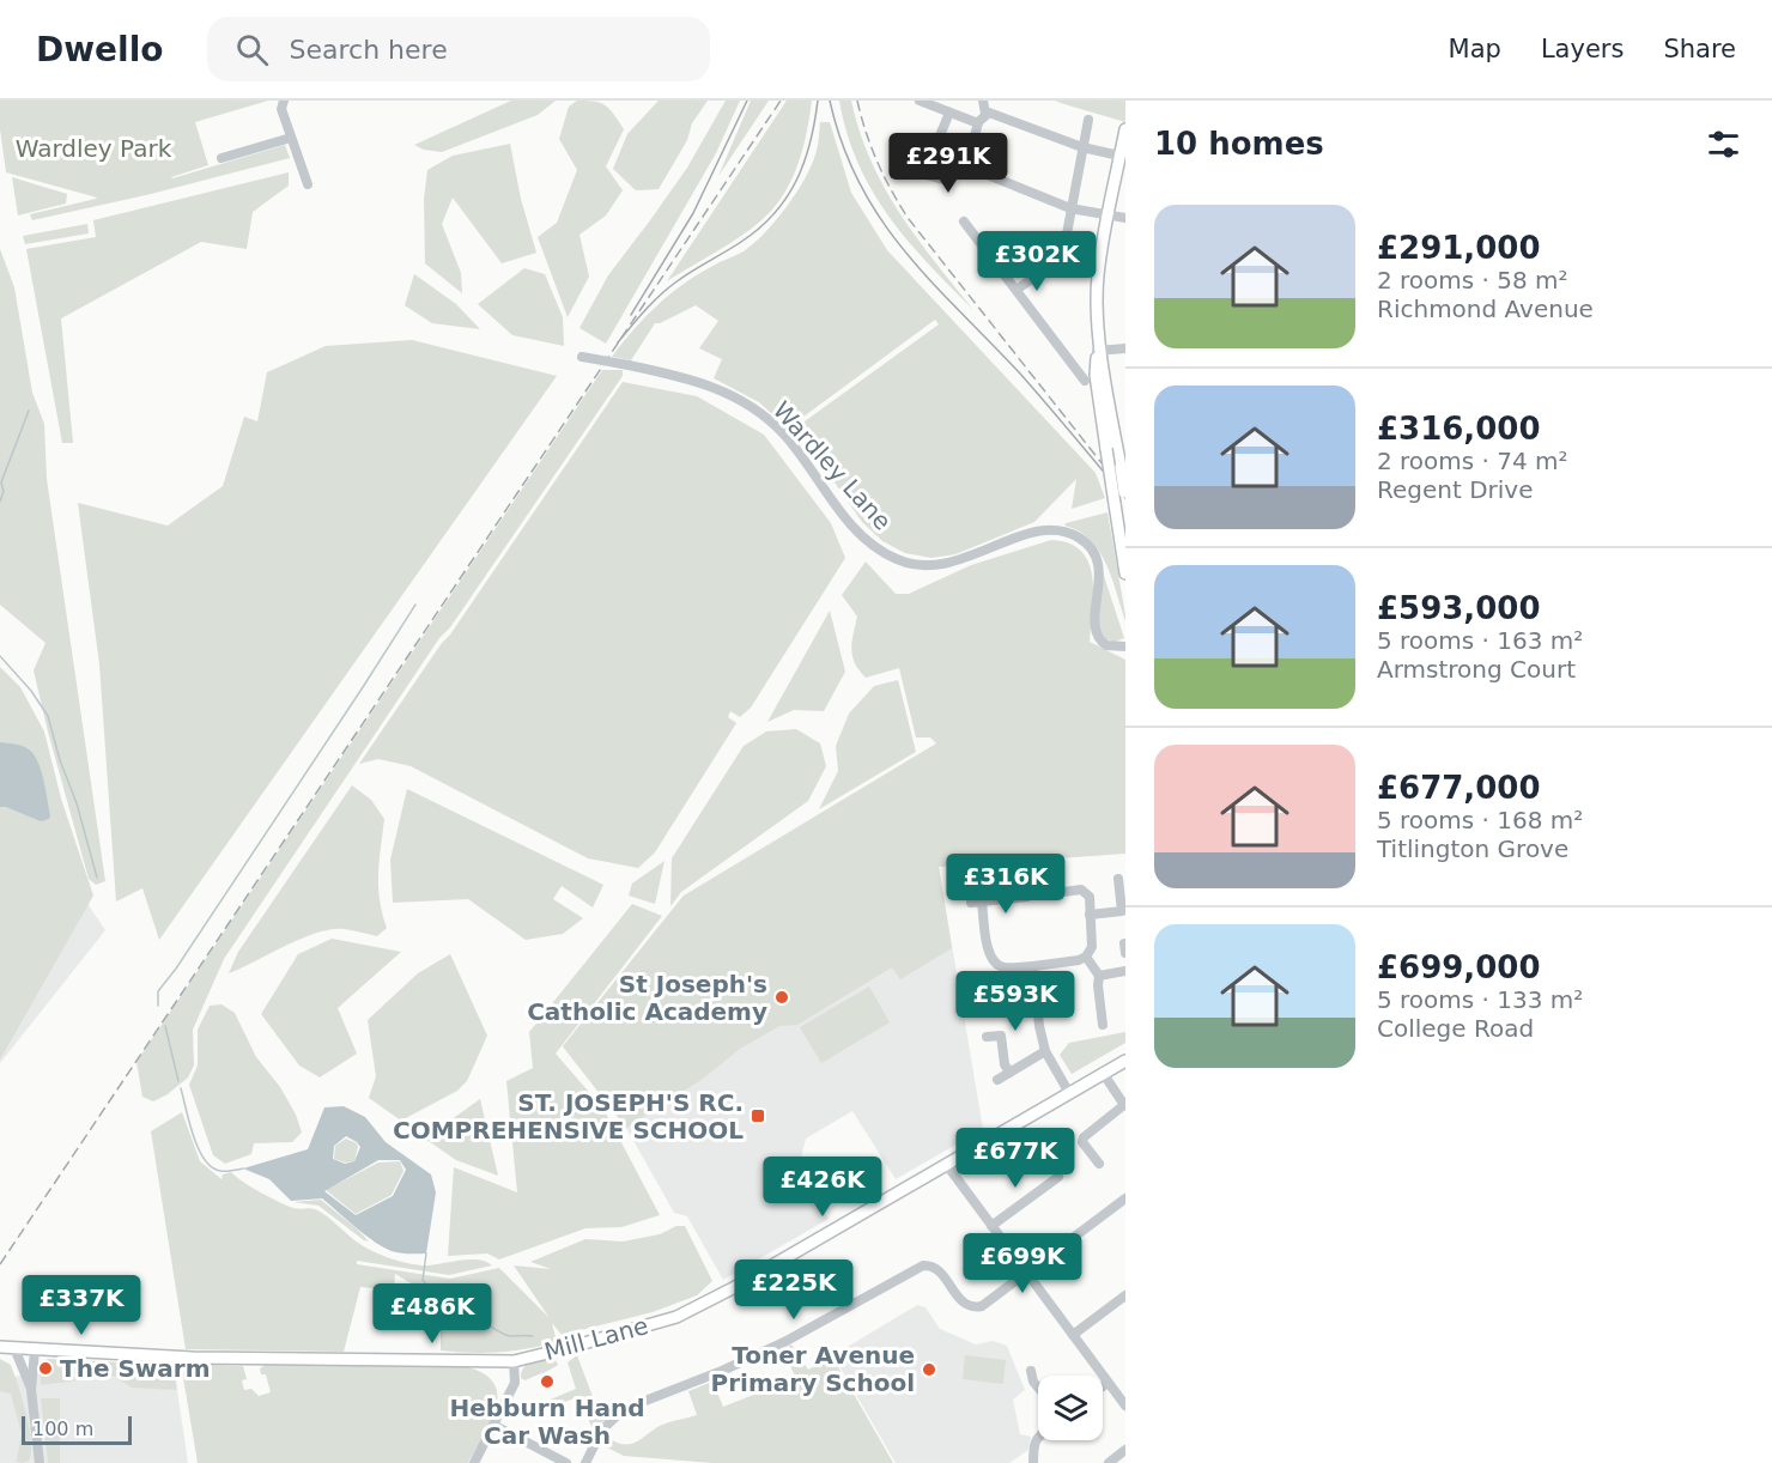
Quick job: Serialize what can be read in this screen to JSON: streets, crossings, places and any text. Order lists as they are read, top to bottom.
{
  "streets": {
    "main road": ["Mill Lane"],
    "street": ["Wardley Lane"]
  },
  "parks": ["Wardley Park"],
  "places": {
    "other": [
      "St Joseph's Catholic Academy",
      "The Swarm",
      "Toner Avenue Primary School",
      "Hebburn Hand Car Wash"
    ],
    "transit": ["ST. JOSEPH'S RC. COMPREHENSIVE SCHOOL"]
  },
  "scale_bar": "100 m",
  "page": {
    "header": "Dwello",
    "search": "Search here",
    "nav": ["Map", "Layers", "Share"],
    "heading": "10 homes",
    "price": [
      "£291K",
      "£302K",
      "£316K",
      "£593K",
      "£677K",
      "£426K",
      "£699K",
      "£225K",
      "£337K",
      "£486K"
    ],
    "list": [
      {
        "name": "£291,000",
        "note": "2 rooms · 58 m² · Richmond Avenue"
      },
      {
        "name": "£316,000",
        "note": "2 rooms · 74 m² · Regent Drive"
      },
      {
        "name": "£593,000",
        "note": "5 rooms · 163 m² · Armstrong Court"
      },
      {
        "name": "£677,000",
        "note": "5 rooms · 168 m² · Titlington Grove"
      },
      {
        "name": "£699,000",
        "note": "5 rooms · 133 m² · College Road"
      }
    ],
    "scale": "100 m"
  }
}
